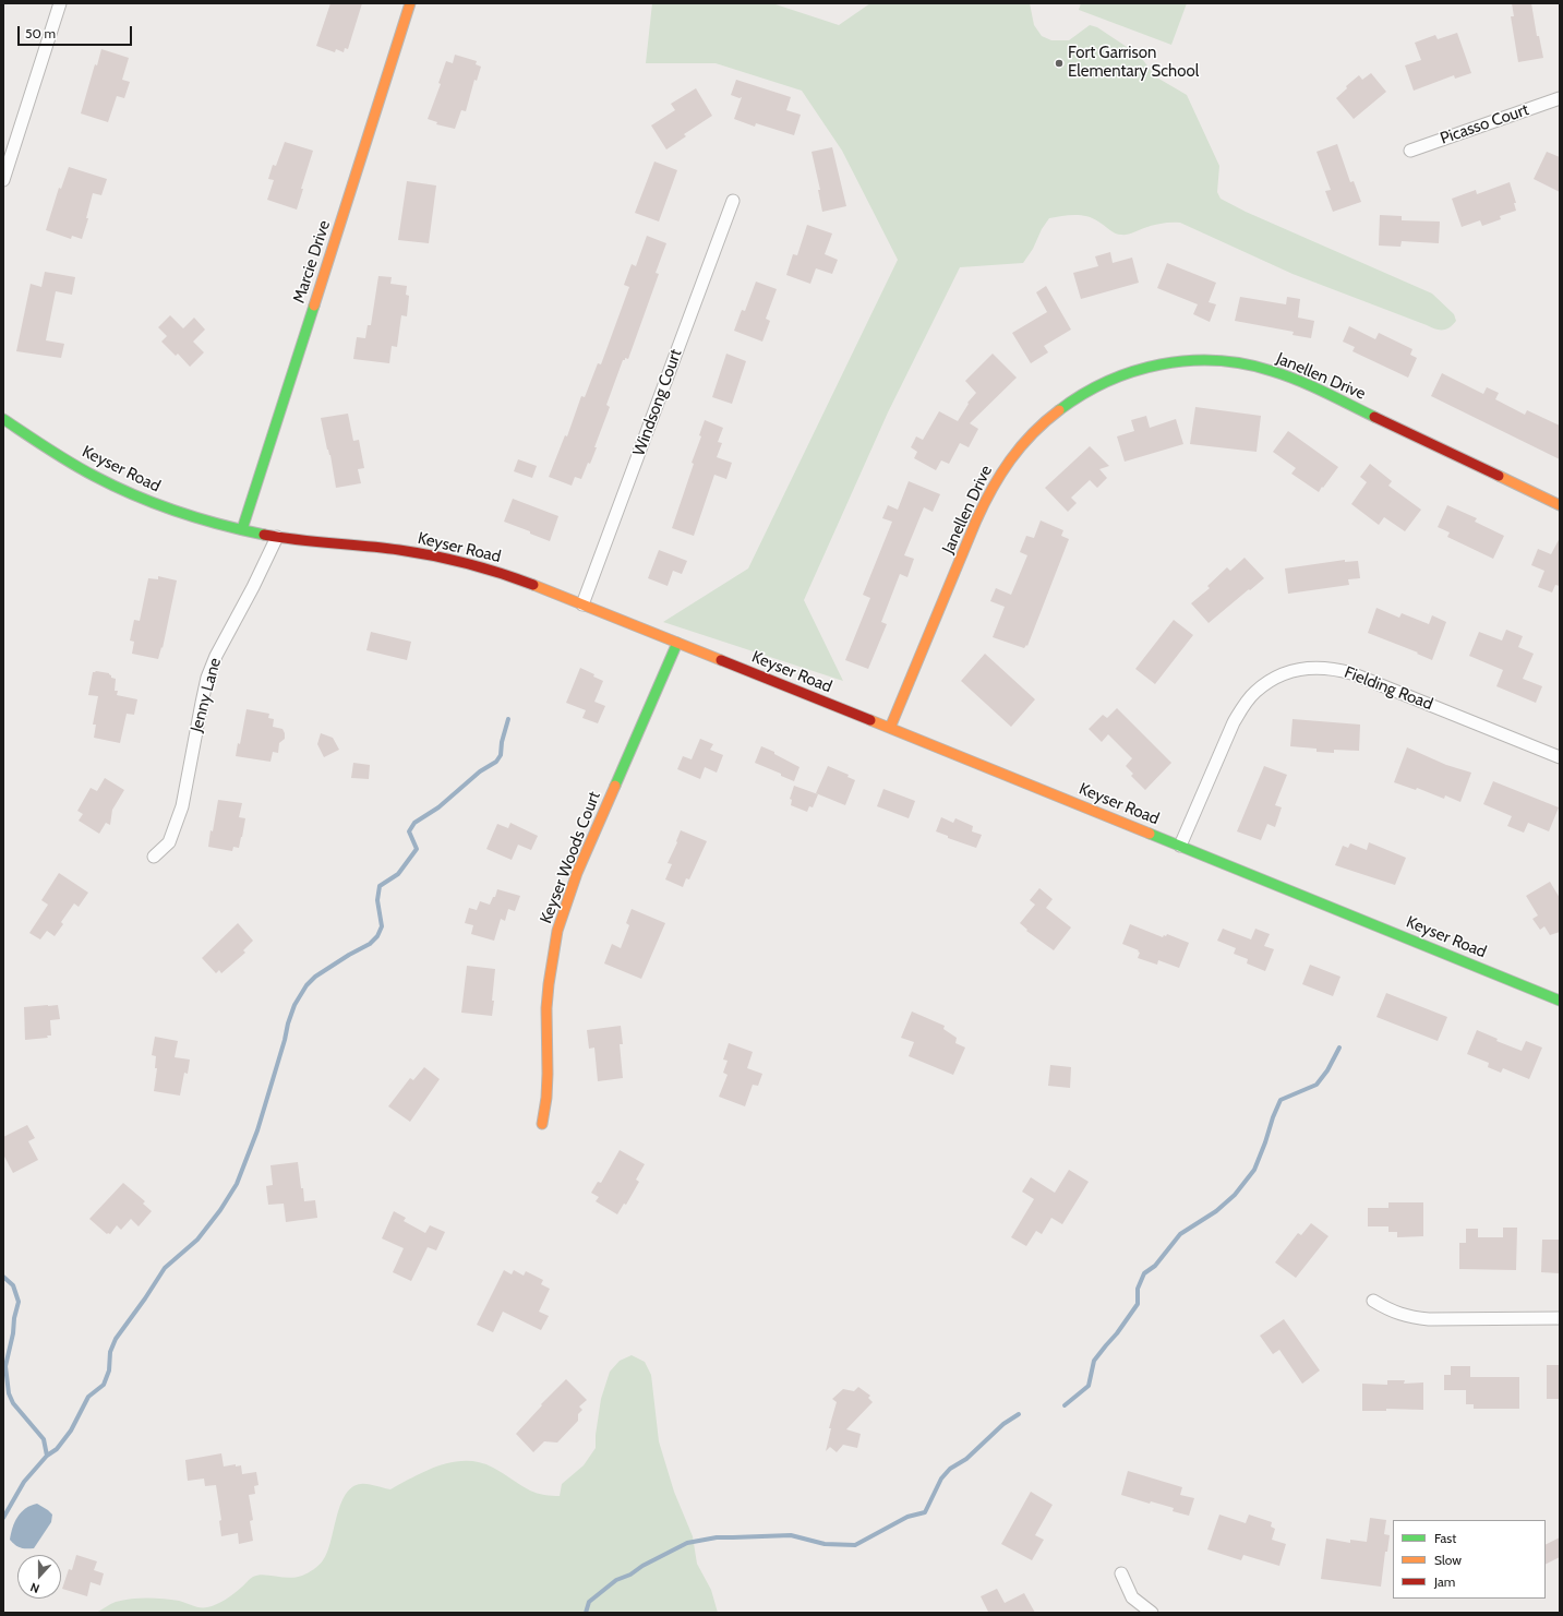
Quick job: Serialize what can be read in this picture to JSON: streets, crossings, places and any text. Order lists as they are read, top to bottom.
{
  "streets": {
    "street": [
      "Picasso Court",
      "Marcie Drive",
      "Janellen Drive",
      "Windsong Court",
      "Keyser Road",
      "Fielding Road",
      "Jenny Lane",
      "Keyser Woods Court"
    ]
  },
  "crossings": [
    ["Marcie Drive", "Keyser Road"],
    ["Janellen Drive", "Keyser Road"],
    ["Windsong Court", "Keyser Road"],
    ["Keyser Road", "Fielding Road"],
    ["Keyser Road", "Jenny Lane"],
    ["Keyser Road", "Keyser Woods Court"]
  ],
  "places": ["Fort Garrison Elementary School"],
  "legend": ["Fast", "Slow", "Jam"],
  "scale_bar": "50 m",
  "north": "bottom"
}
